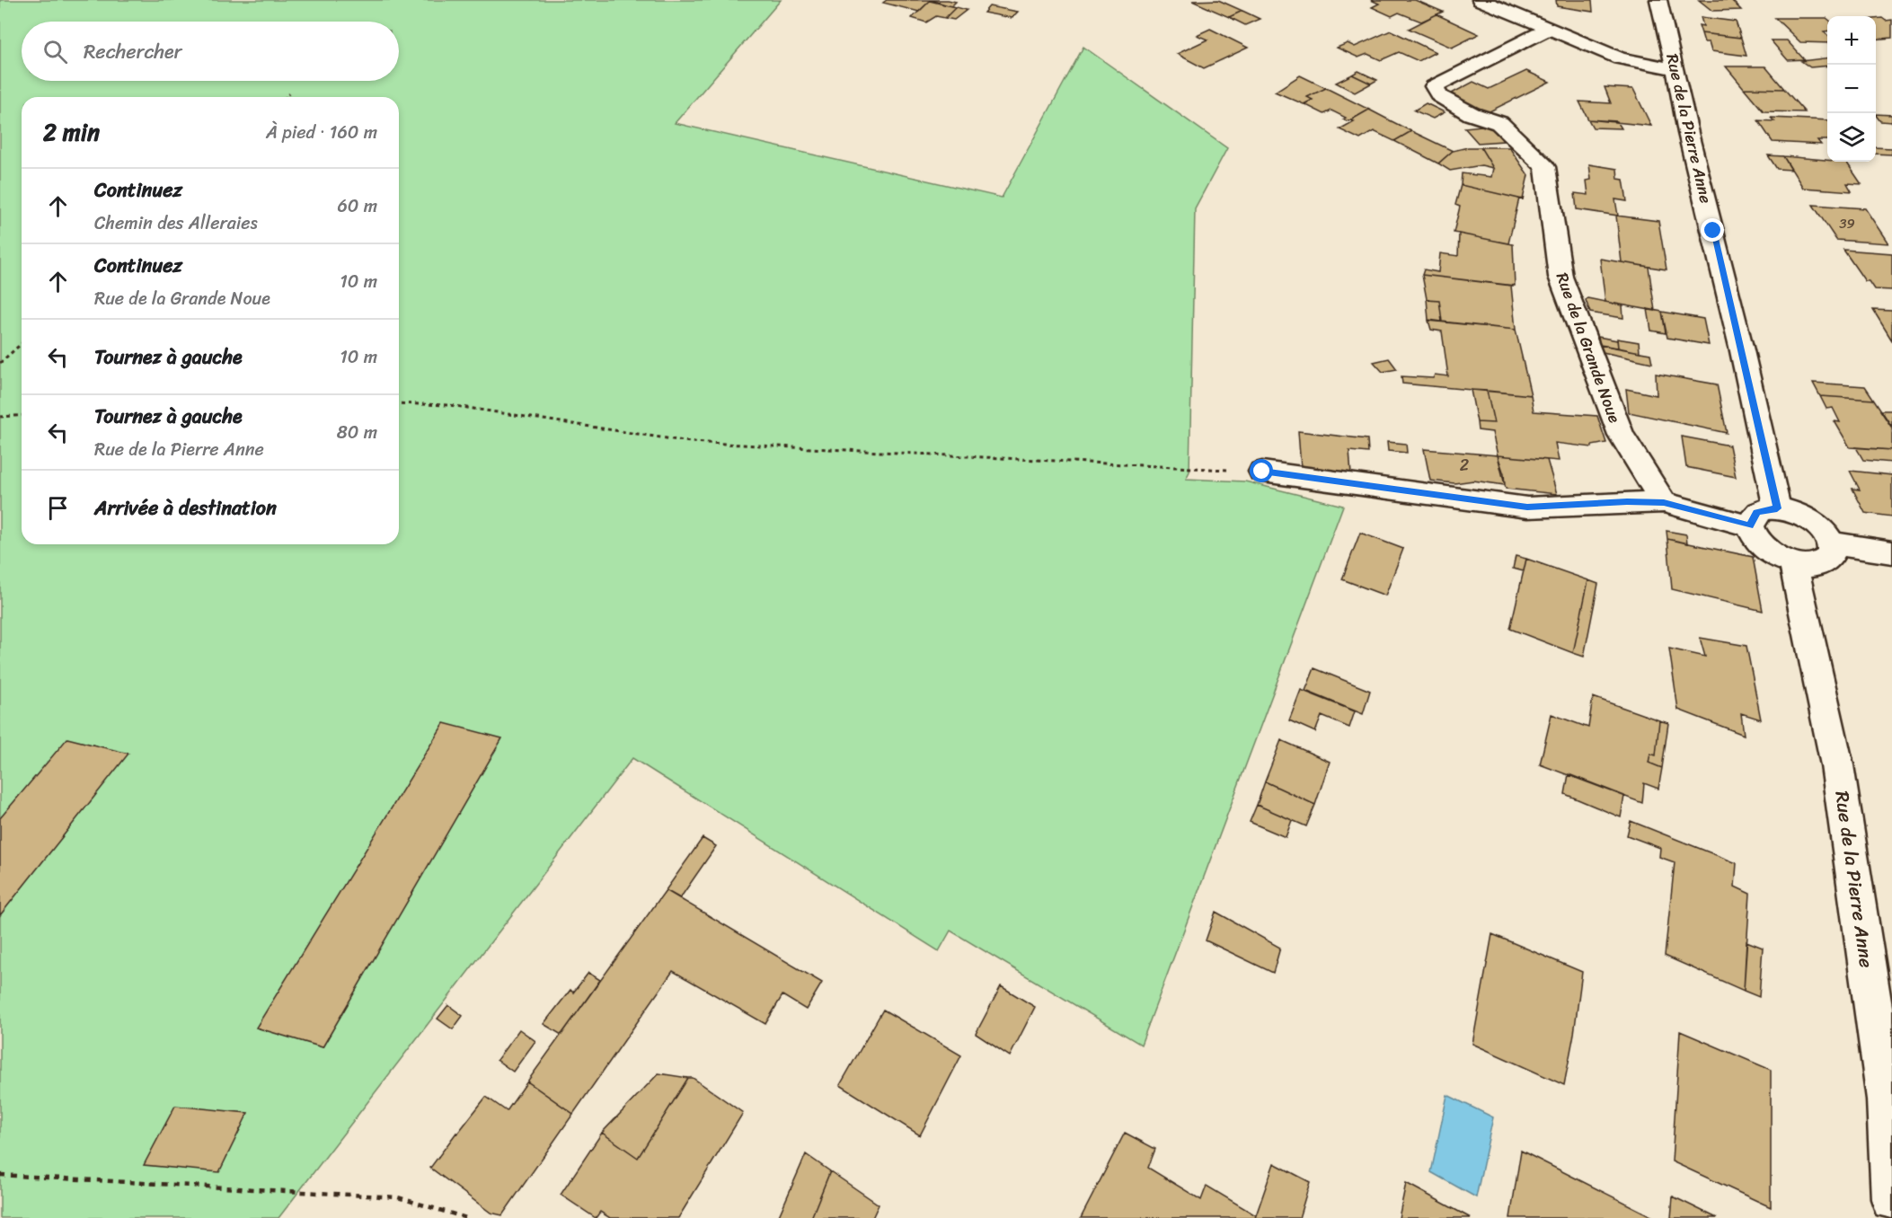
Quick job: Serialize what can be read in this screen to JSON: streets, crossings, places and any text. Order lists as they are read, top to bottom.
{
  "streets": {
    "street": ["Rue de la Pierre Anne", "Rue de la Grande Noue"]
  },
  "house_numbers": ["39", "2"],
  "page": {
    "map_buttons": ["+", "−"],
    "search": "Rechercher",
    "heading": ["2 min", "À pied · 160 m"],
    "list": [
      ["Continuez", "Chemin des Alleraies", "60 m"],
      ["Continuez", "Rue de la Grande Noue", "10 m"],
      ["Tournez à gauche", "10 m"],
      ["Tournez à gauche", "Rue de la Pierre Anne", "80 m"],
      "Arrivée à destination"
    ]
  }
}
